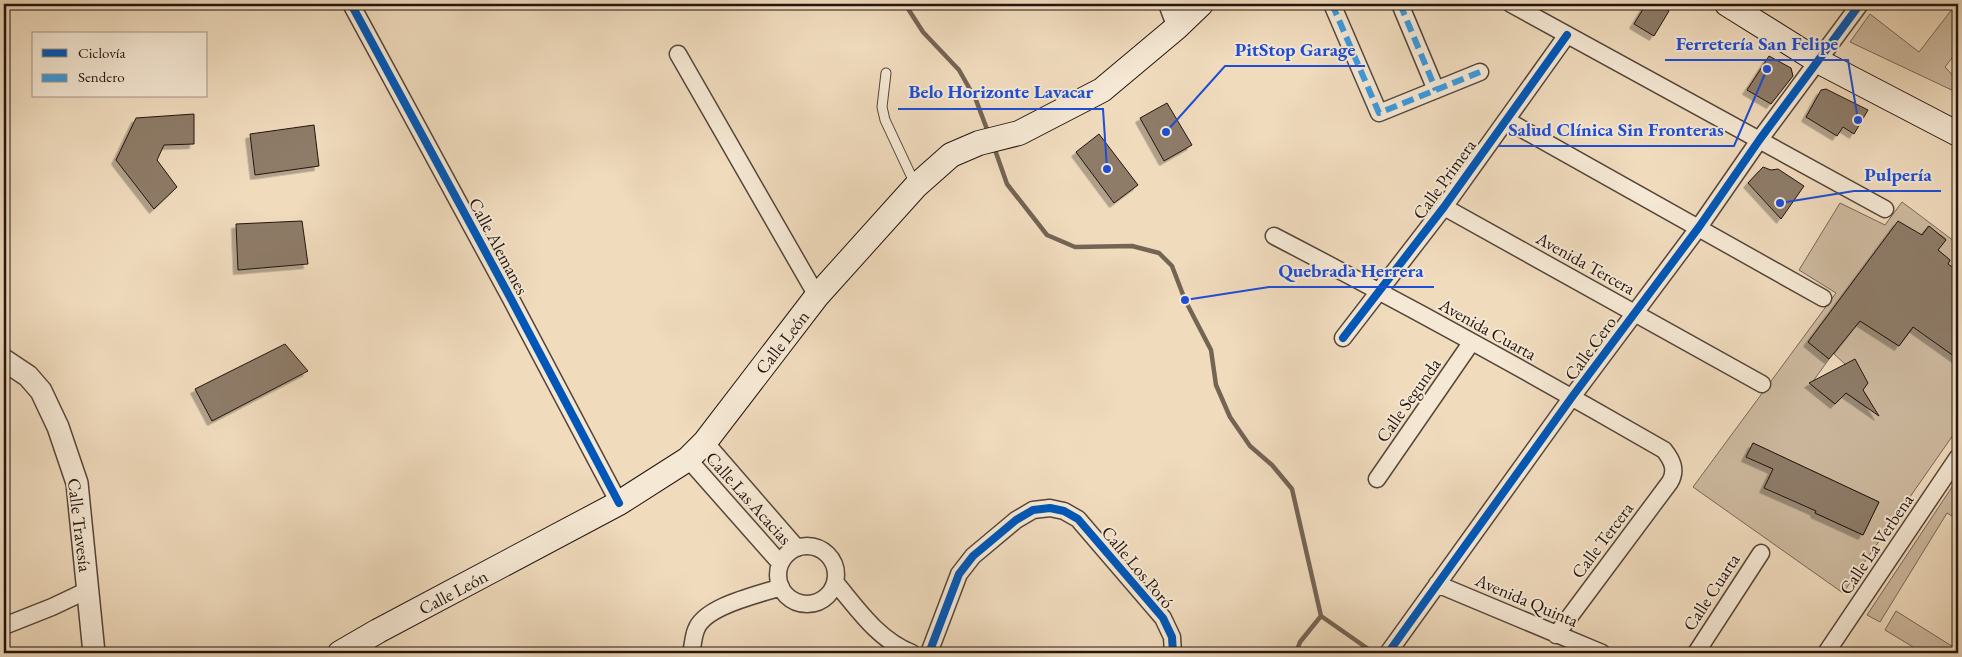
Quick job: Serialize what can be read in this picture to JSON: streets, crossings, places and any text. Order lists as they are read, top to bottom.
{
  "streets": {
    "main road": ["Calle León"],
    "street": [
      "Calle Primera",
      "Calle Alemanes",
      "Avenida Tercera",
      "Avenida Cuarta",
      "Calle Cero",
      "Calle Segunda",
      "Calle Las Acacias",
      "Calle Travesía",
      "Calle Tercera",
      "Calle La Verbena",
      "Calle Los Poró",
      "Calle Cuarta",
      "Avenida Quinta"
    ]
  },
  "crossings": [
    ["Calle Primera", "Avenida Tercera"],
    ["Calle Primera", "Avenida Cuarta"],
    ["Calle Alemanes", "Calle León"],
    ["Avenida Tercera", "Calle Cero"],
    ["Avenida Cuarta", "Calle Cero"],
    ["Avenida Cuarta", "Calle Segunda"],
    ["Avenida Cuarta", "Calle Tercera"],
    ["Calle León", "Calle Las Acacias"],
    ["Calle Cero", "Avenida Quinta"],
    ["Calle Tercera", "Avenida Quinta"]
  ],
  "places": [
    "Salud Clínica Sin Fronteras",
    "Ferretería San Felipe",
    "PitStop Garage",
    "Belo Horizonte Lavacar",
    "Pulpería",
    "Quebrada Herrera"
  ],
  "legend": ["Ciclovía", "Sendero"]
}
